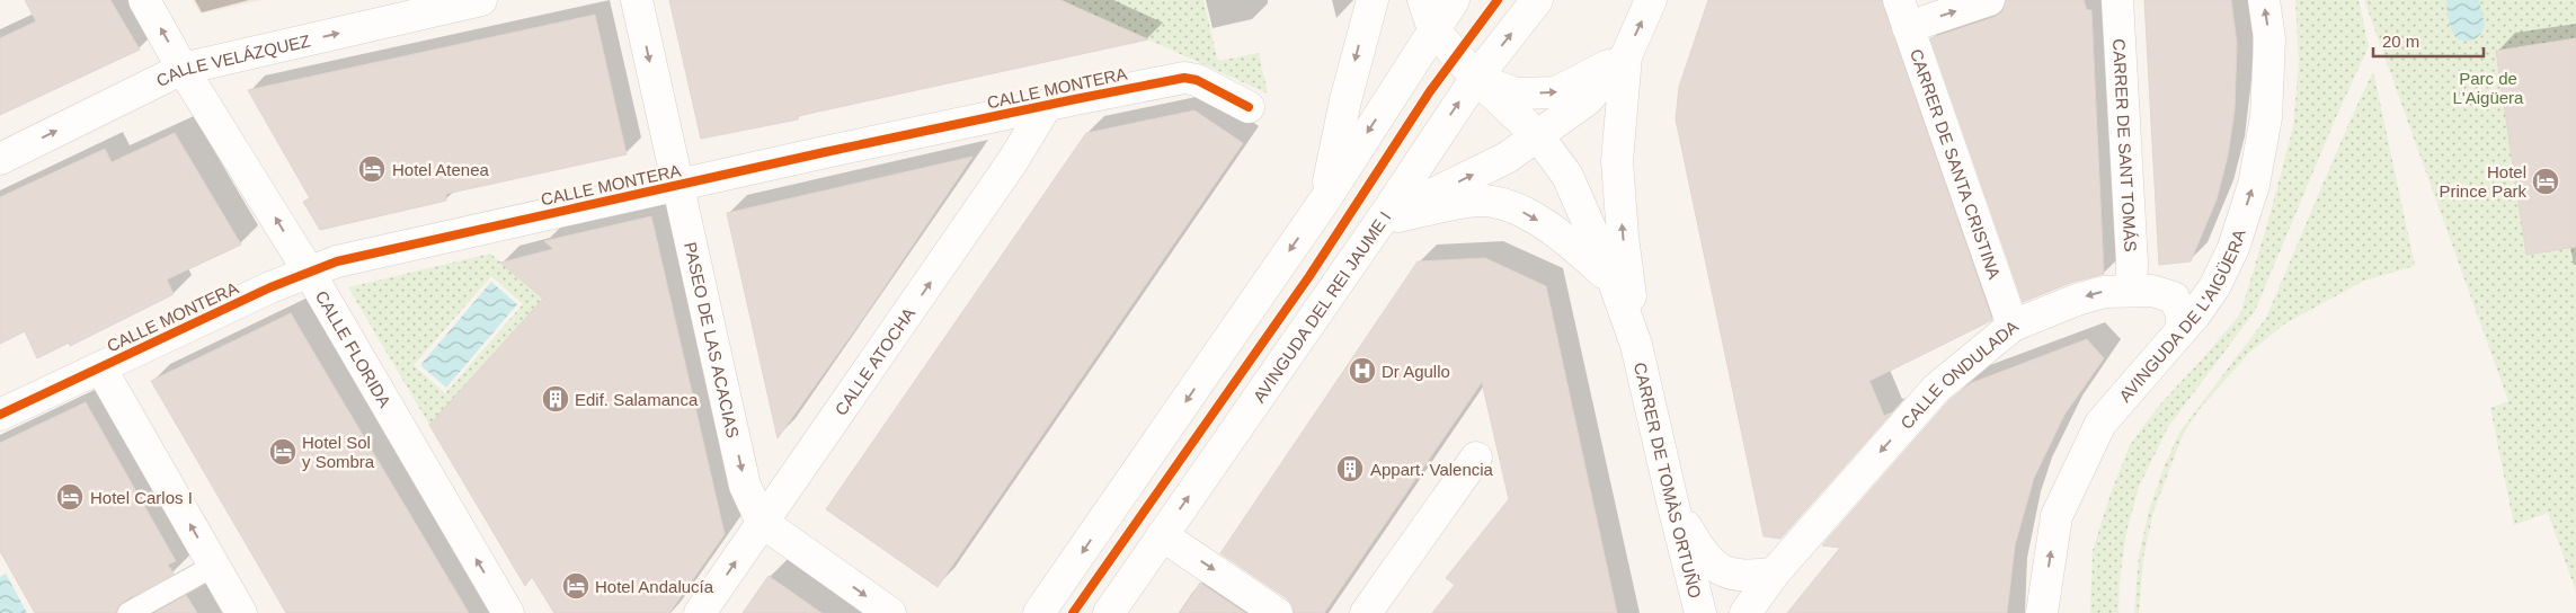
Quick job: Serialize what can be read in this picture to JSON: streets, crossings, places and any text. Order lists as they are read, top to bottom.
{
  "streets": {
    "street": [
      "CALLE VELÁZQUEZ",
      "CALLE MONTERA",
      "CARRER DE SANT TOMÁS",
      "CARRER DE SANTA CRISTINA",
      "AVINGUDA DEL REI JAUME I",
      "AVINGUDA DE L'AIGÜERA",
      "PASEO DE LAS ACACIAS",
      "CALLE FLORIDA",
      "CALLE ATOCHA",
      "CALLE ONDULADA",
      "CARRER DE TOMÀS ORTUÑO"
    ]
  },
  "crossings": [
    ["CALLE VELÁZQUEZ", "CALLE FLORIDA"],
    ["CALLE MONTERA", "PASEO DE LAS ACACIAS"],
    ["CALLE MONTERA", "CALLE FLORIDA"],
    ["CALLE MONTERA", "CALLE ATOCHA"],
    ["CARRER DE SANT TOMÁS", "CALLE ONDULADA"],
    ["CARRER DE SANTA CRISTINA", "CALLE ONDULADA"],
    ["AVINGUDA DEL REI JAUME I", "CARRER DE TOMÀS ORTUÑO"],
    ["AVINGUDA DE L'AIGÜERA", "CALLE ONDULADA"],
    ["PASEO DE LAS ACACIAS", "CALLE ATOCHA"]
  ],
  "one_way": [
    "CALLE VELÁZQUEZ",
    "AVINGUDA DE L'AIGÜERA",
    "PASEO DE LAS ACACIAS",
    "CALLE ONDULADA"
  ],
  "parks": ["Parc de L'Aigüera"],
  "places": {
    "hotel": [
      "Hotel Atenea",
      "Hotel Prince Park",
      "Hotel Sol y Sombra",
      "Hotel Carlos I",
      "Hotel Andalucía"
    ],
    "hospital": ["Dr Agullo"],
    "building": ["Edif. Salamanca", "Appart. Valencia"]
  },
  "scale_bar": "20 m"
}
